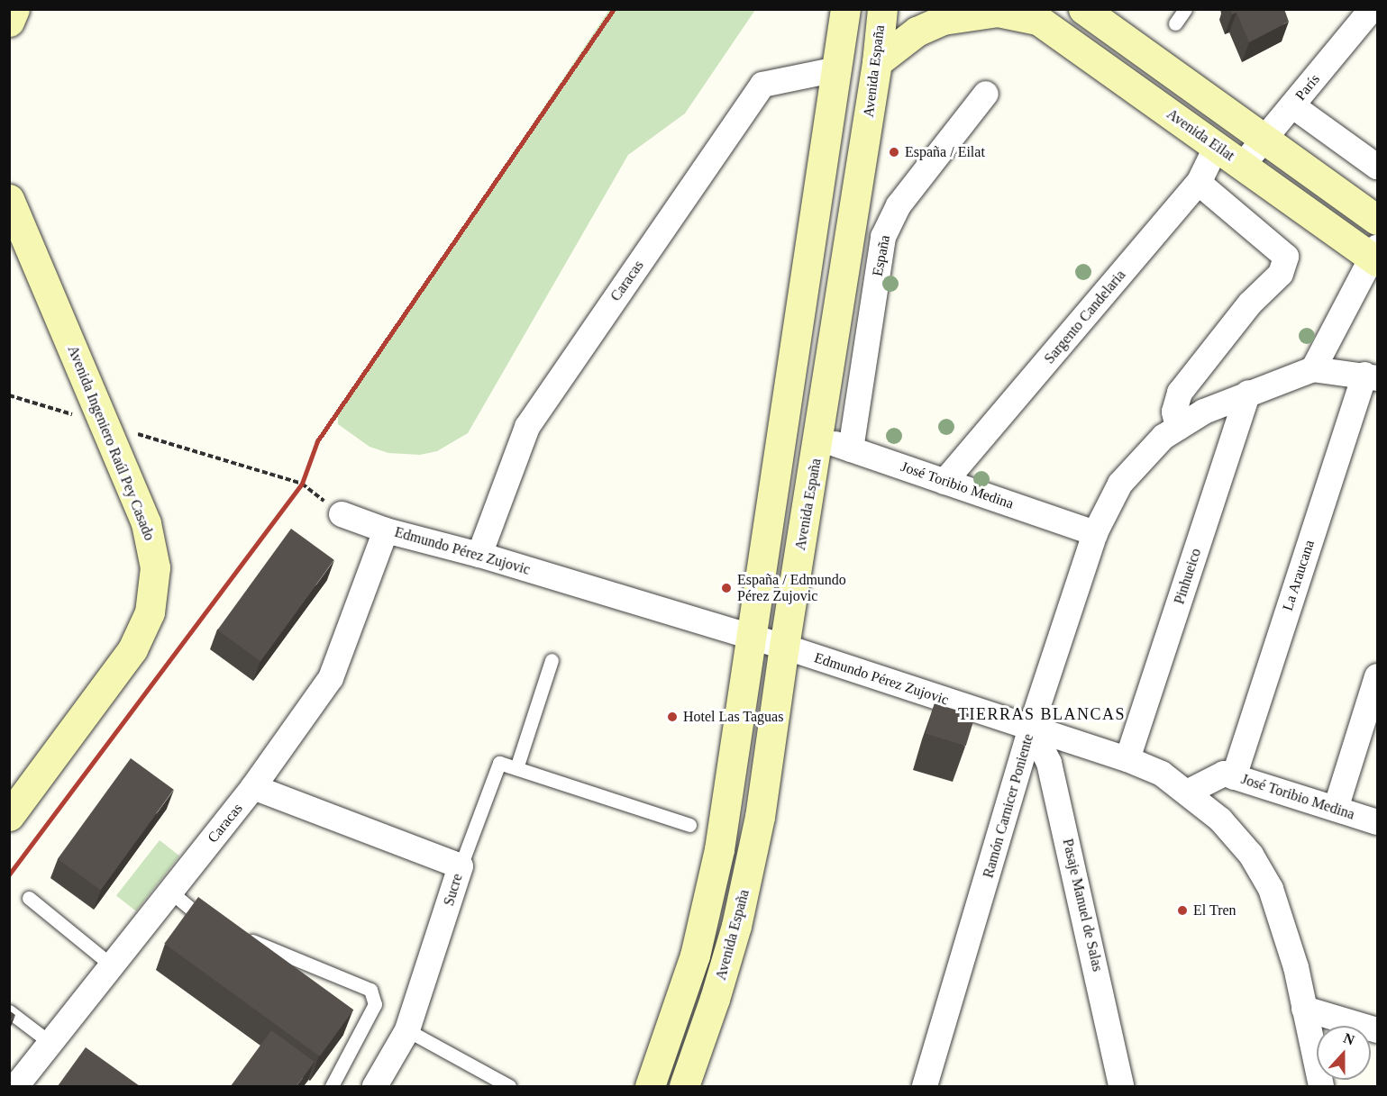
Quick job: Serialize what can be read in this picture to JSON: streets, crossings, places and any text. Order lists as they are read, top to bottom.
{
  "streets": {
    "street": [
      "Avenida España",
      "París",
      "Avenida Eilat",
      "España",
      "Caracas",
      "Sargento Candelaria",
      "Avenida Ingeniero Raúl Pey Casado",
      "José Toribio Medina",
      "Edmundo Pérez Zujovic",
      "La Araucana",
      "Pinhueico",
      "Ramón Carnicer Poniente",
      "Sucre",
      "Pasaje Manuel de Salas"
    ]
  },
  "crossings": [
    ["Avenida España", "José Toribio Medina"],
    ["Avenida España", "Edmundo Pérez Zujovic"],
    ["París", "Avenida Eilat"],
    ["Avenida Eilat", "Sargento Candelaria"],
    ["España", "José Toribio Medina"],
    ["Caracas", "Edmundo Pérez Zujovic"],
    ["Caracas", "Sucre"],
    ["Sargento Candelaria", "José Toribio Medina"],
    ["José Toribio Medina", "Edmundo Pérez Zujovic"],
    ["José Toribio Medina", "La Araucana"],
    ["José Toribio Medina", "Ramón Carnicer Poniente"],
    ["Edmundo Pérez Zujovic", "Pinhueico"],
    ["Edmundo Pérez Zujovic", "Ramón Carnicer Poniente"],
    ["Edmundo Pérez Zujovic", "Pasaje Manuel de Salas"],
    ["Pinhueico", "Ramón Carnicer Poniente"],
    ["Ramón Carnicer Poniente", "Pasaje Manuel de Salas"]
  ],
  "districts": ["TIERRAS BLANCAS"],
  "places": [
    "España / Eilat",
    "España / Edmundo Pérez Zujovic",
    "Hotel Las Taguas",
    "El Tren"
  ],
  "north": "top"
}
